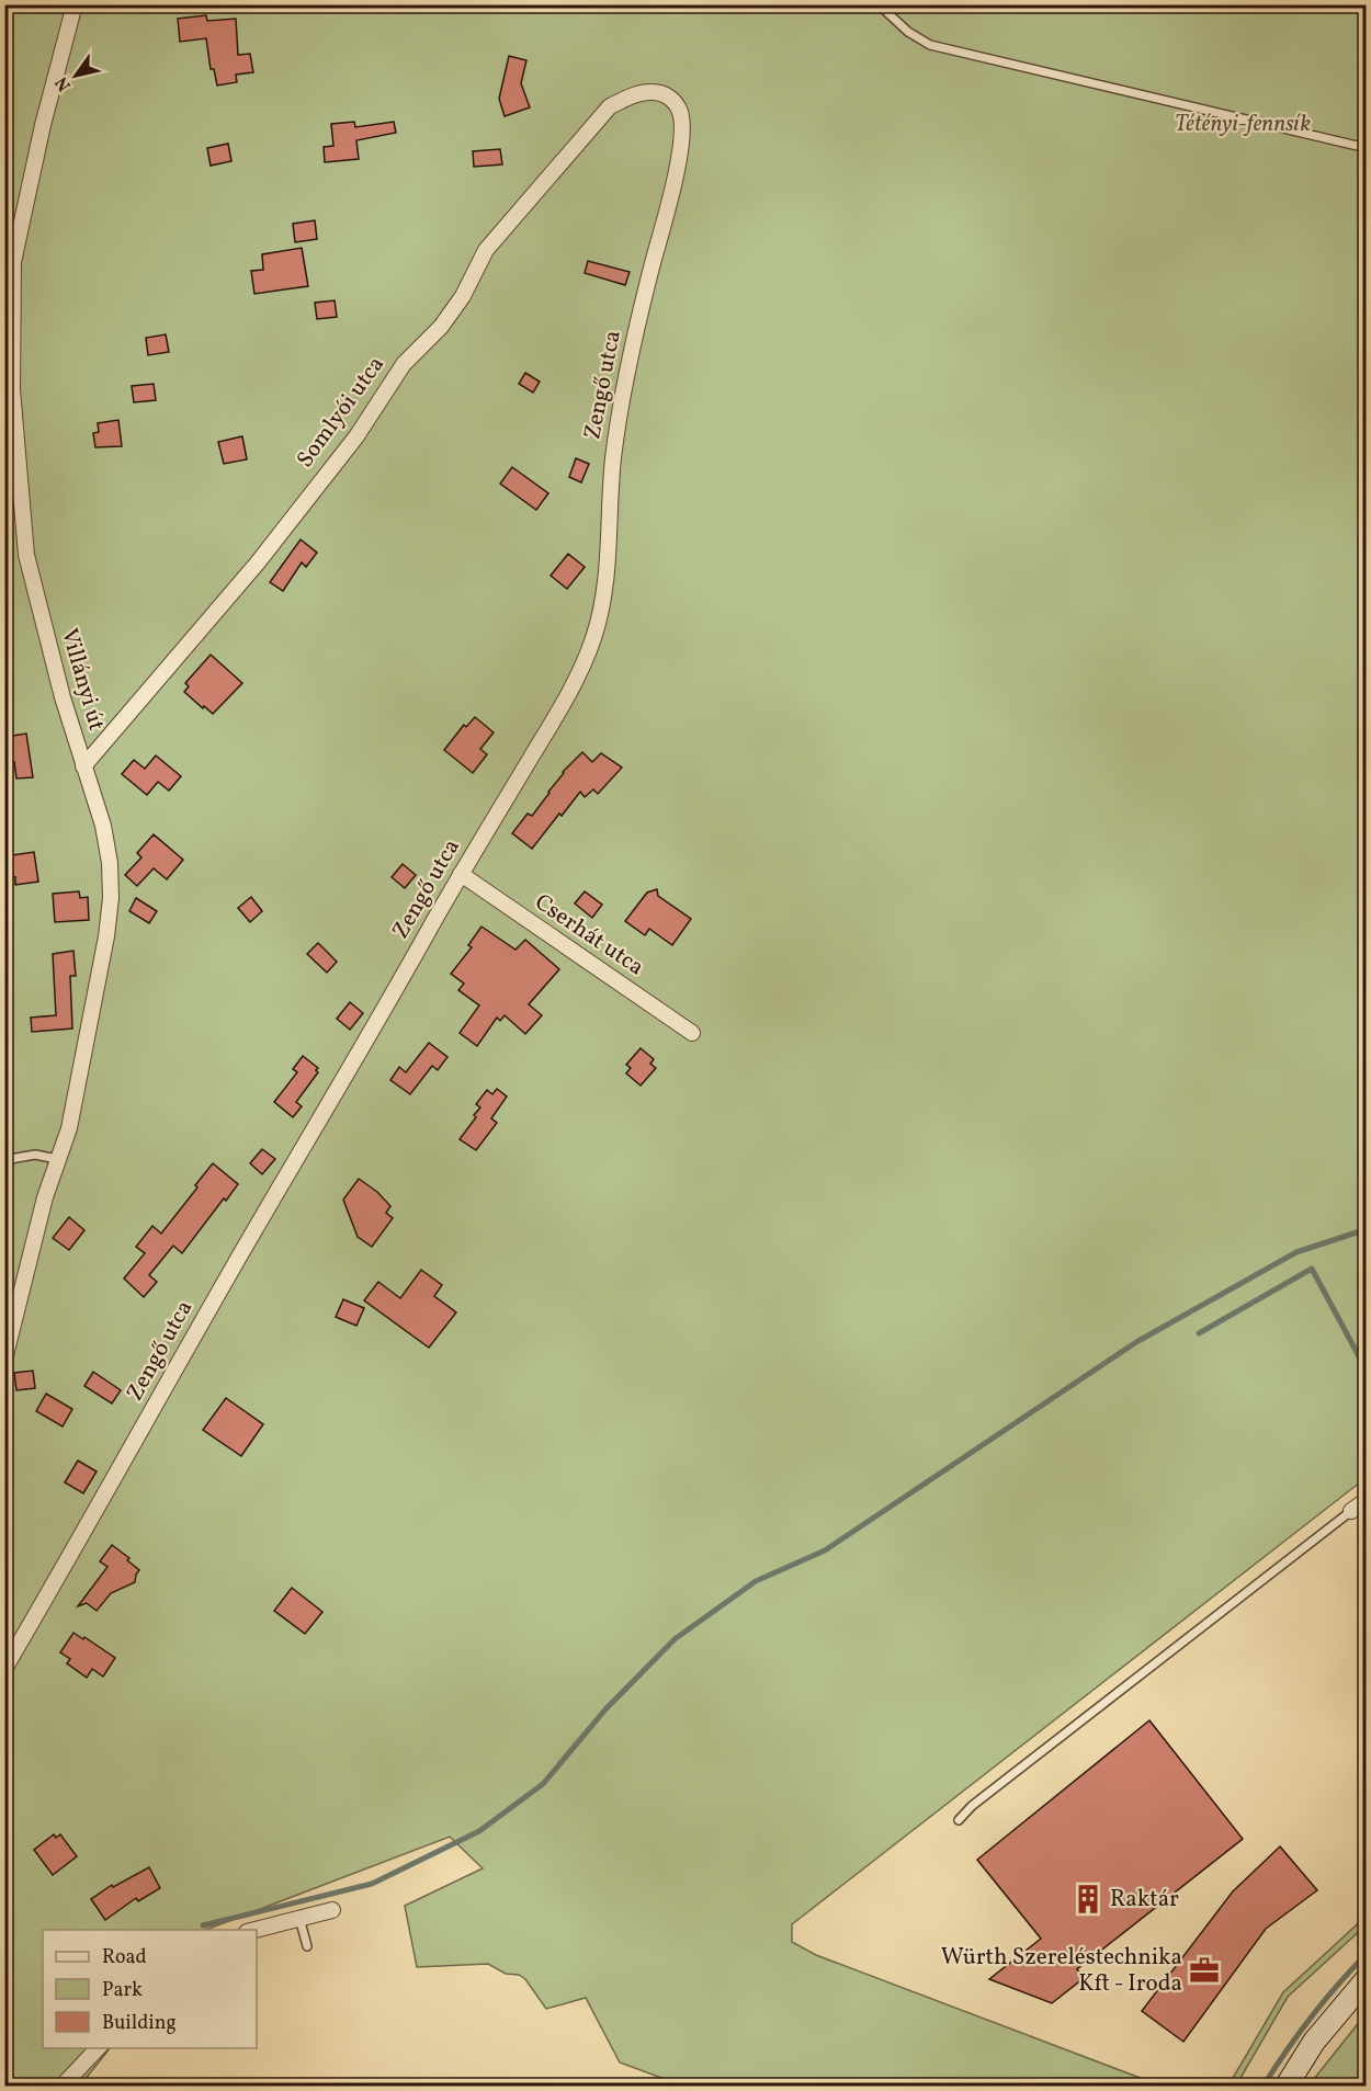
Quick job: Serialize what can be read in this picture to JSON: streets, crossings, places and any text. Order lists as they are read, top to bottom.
{
  "streets": {
    "street": [
      "Zengő utca",
      "Somlyói utca",
      "Villányi út",
      "Cserhát utca"
    ]
  },
  "crossings": [
    ["Zengő utca", "Somlyói utca"],
    ["Zengő utca", "Cserhát utca"],
    ["Somlyói utca", "Villányi út"]
  ],
  "parks": ["Tétényi-fennsík"],
  "places": {
    "building": ["Raktár"],
    "office": ["Würth Szereléstechnika Kft - Iroda"]
  },
  "legend": ["Road", "Park", "Building"],
  "north": "bottom left"
}
